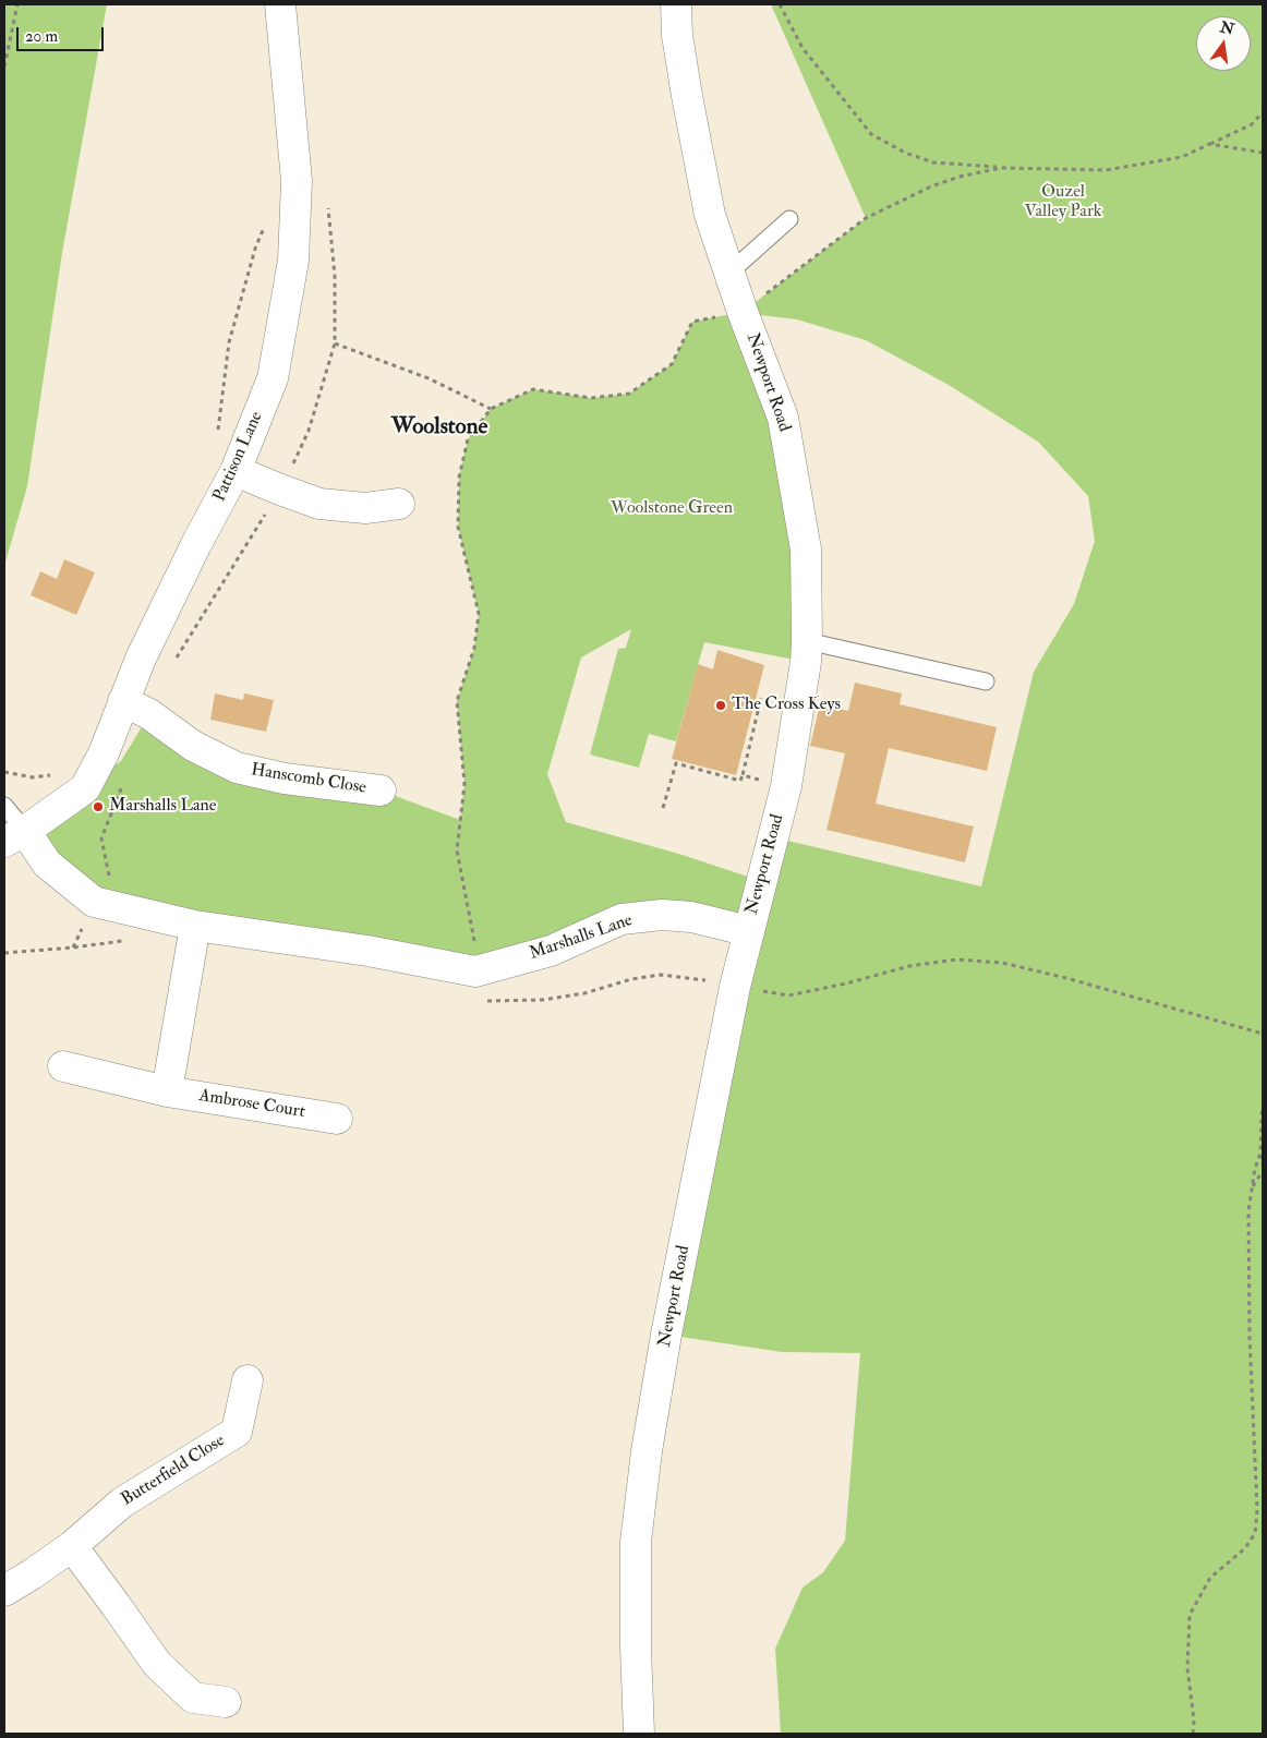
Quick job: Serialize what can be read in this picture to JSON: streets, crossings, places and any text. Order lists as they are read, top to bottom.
{
  "streets": {
    "street": [
      "Newport Road",
      "Pattison Lane",
      "Hanscomb Close",
      "Marshalls Lane",
      "Ambrose Court",
      "Butterfield Close"
    ]
  },
  "crossings": [
    ["Newport Road", "Marshalls Lane"],
    ["Pattison Lane", "Hanscomb Close"],
    ["Pattison Lane", "Marshalls Lane"]
  ],
  "districts": ["Woolstone"],
  "parks": ["Ouzel Valley Park", "Woolstone Green"],
  "places": ["The Cross Keys", "Marshalls Lane"],
  "scale_bar": "20 m",
  "north": "top"
}
